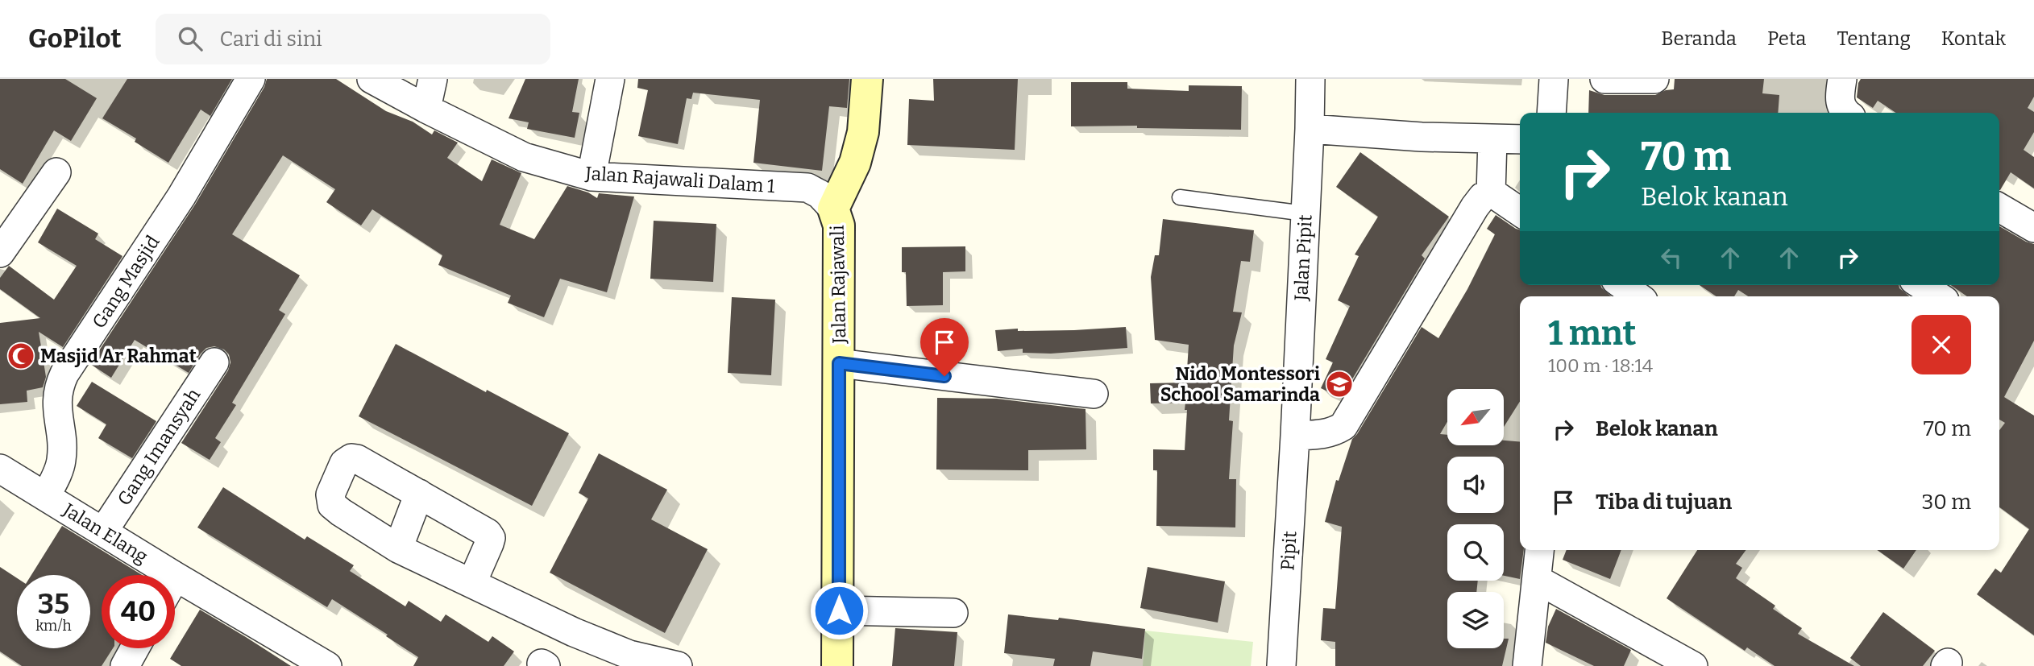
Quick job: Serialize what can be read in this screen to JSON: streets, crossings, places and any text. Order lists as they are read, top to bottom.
{
  "streets": {
    "street": [
      "Jalan Rajawali Dalam 1",
      "Jalan Pipit",
      "Gang Masjid",
      "Jalan Rajawali",
      "Gang Imansyah",
      "Jalan Elang",
      "Pipit"
    ]
  },
  "crossings": [
    ["Jalan Rajawali Dalam 1", "Jalan Rajawali"],
    ["Jalan Pipit", "Pipit"],
    ["Gang Masjid", "Jalan Elang"],
    ["Gang Imansyah", "Jalan Elang"]
  ],
  "places": {
    "mosque": ["Masjid Ar Rahmat"],
    "school or university": ["Nido Montessori School Samarinda"]
  },
  "north": "bottom left",
  "page": {
    "header": "GoPilot",
    "search": "Cari di sini",
    "nav": [
      "Beranda",
      "Peta",
      "Tentang",
      "Kontak"
    ],
    "turn": ["70 m", "Belok kanan"],
    "heading": ["1 mnt", "100 m · 18:14"],
    "list": [
      {
        "name": "Belok kanan",
        "value": "70 m"
      },
      {
        "name": "Tiba di tujuan",
        "value": "30 m"
      }
    ],
    "speed": "35 km/h",
    "limit": "40"
  }
}
